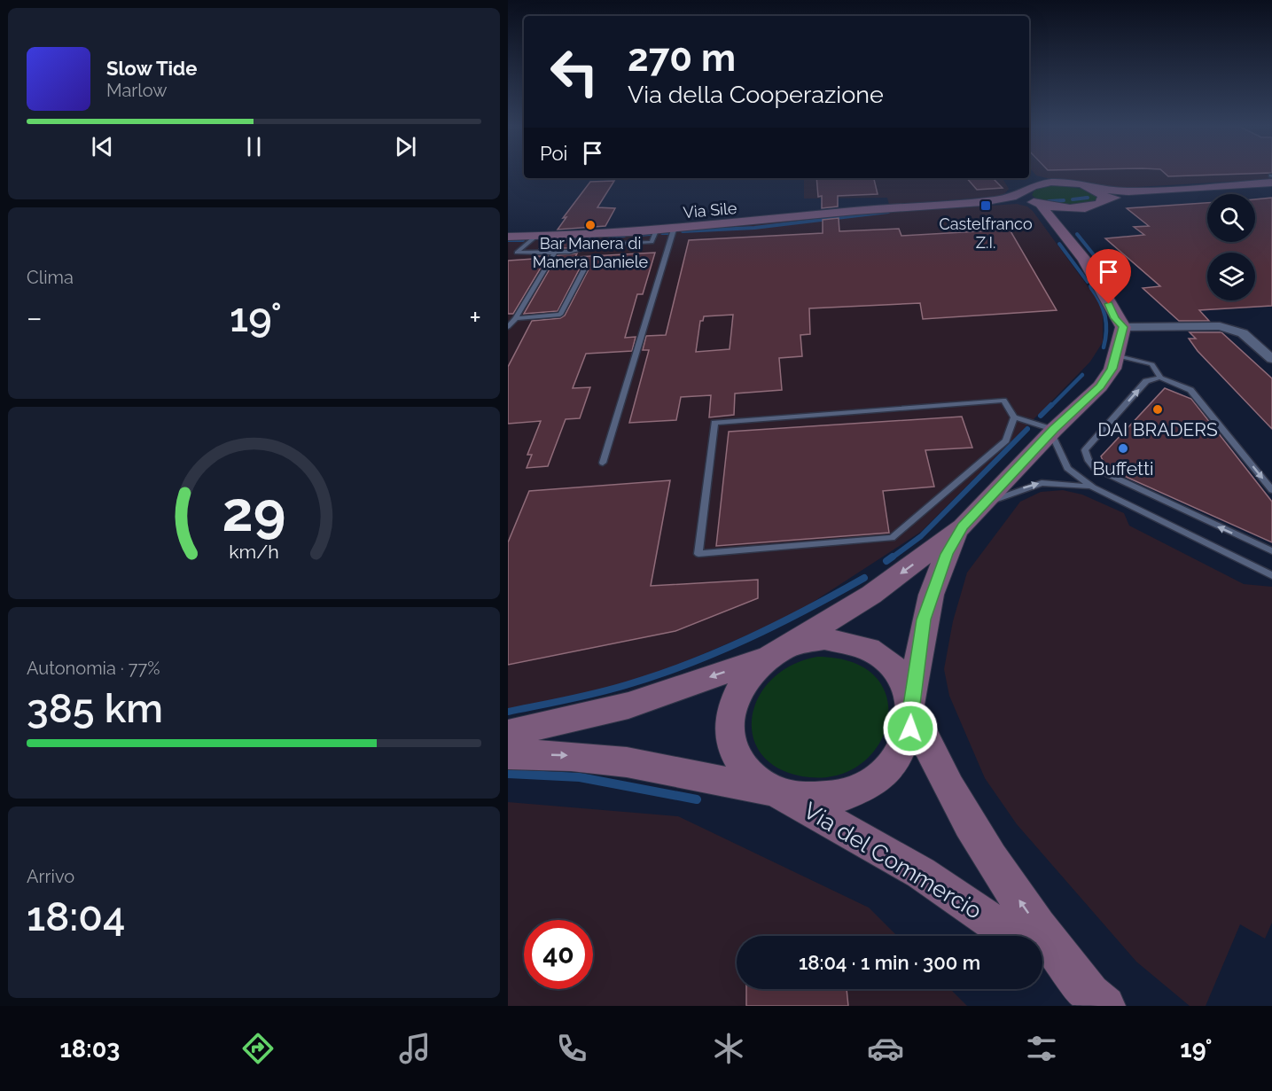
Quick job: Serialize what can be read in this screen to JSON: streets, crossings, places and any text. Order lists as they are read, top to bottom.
{
  "streets": {
    "street": ["Via Sile", "Via del Commercio"]
  },
  "one_way": ["Via del Commercio"],
  "places": {
    "transit": ["Castelfranco Z.I."],
    "other": ["Bar Manera di Manera Daniele", "DAI BRADERS", "Buffetti"]
  },
  "page": {
    "turn": ["270 m", "Via della Cooperazione"],
    "song": ["Slow Tide", "Marlow"],
    "then": "Poi",
    "tile": [
      "Clima",
      ["Autonomia · 77%", "385 km"],
      ["Arrivo", "18:04"]
    ],
    "heat": ["−", "19°", "+"],
    "limit": "40",
    "trip": "18:04 · 1 min · 300 m",
    "tabs": ["18:03", "19°"],
    "gauge": ["29", "km/h"]
  }
}
